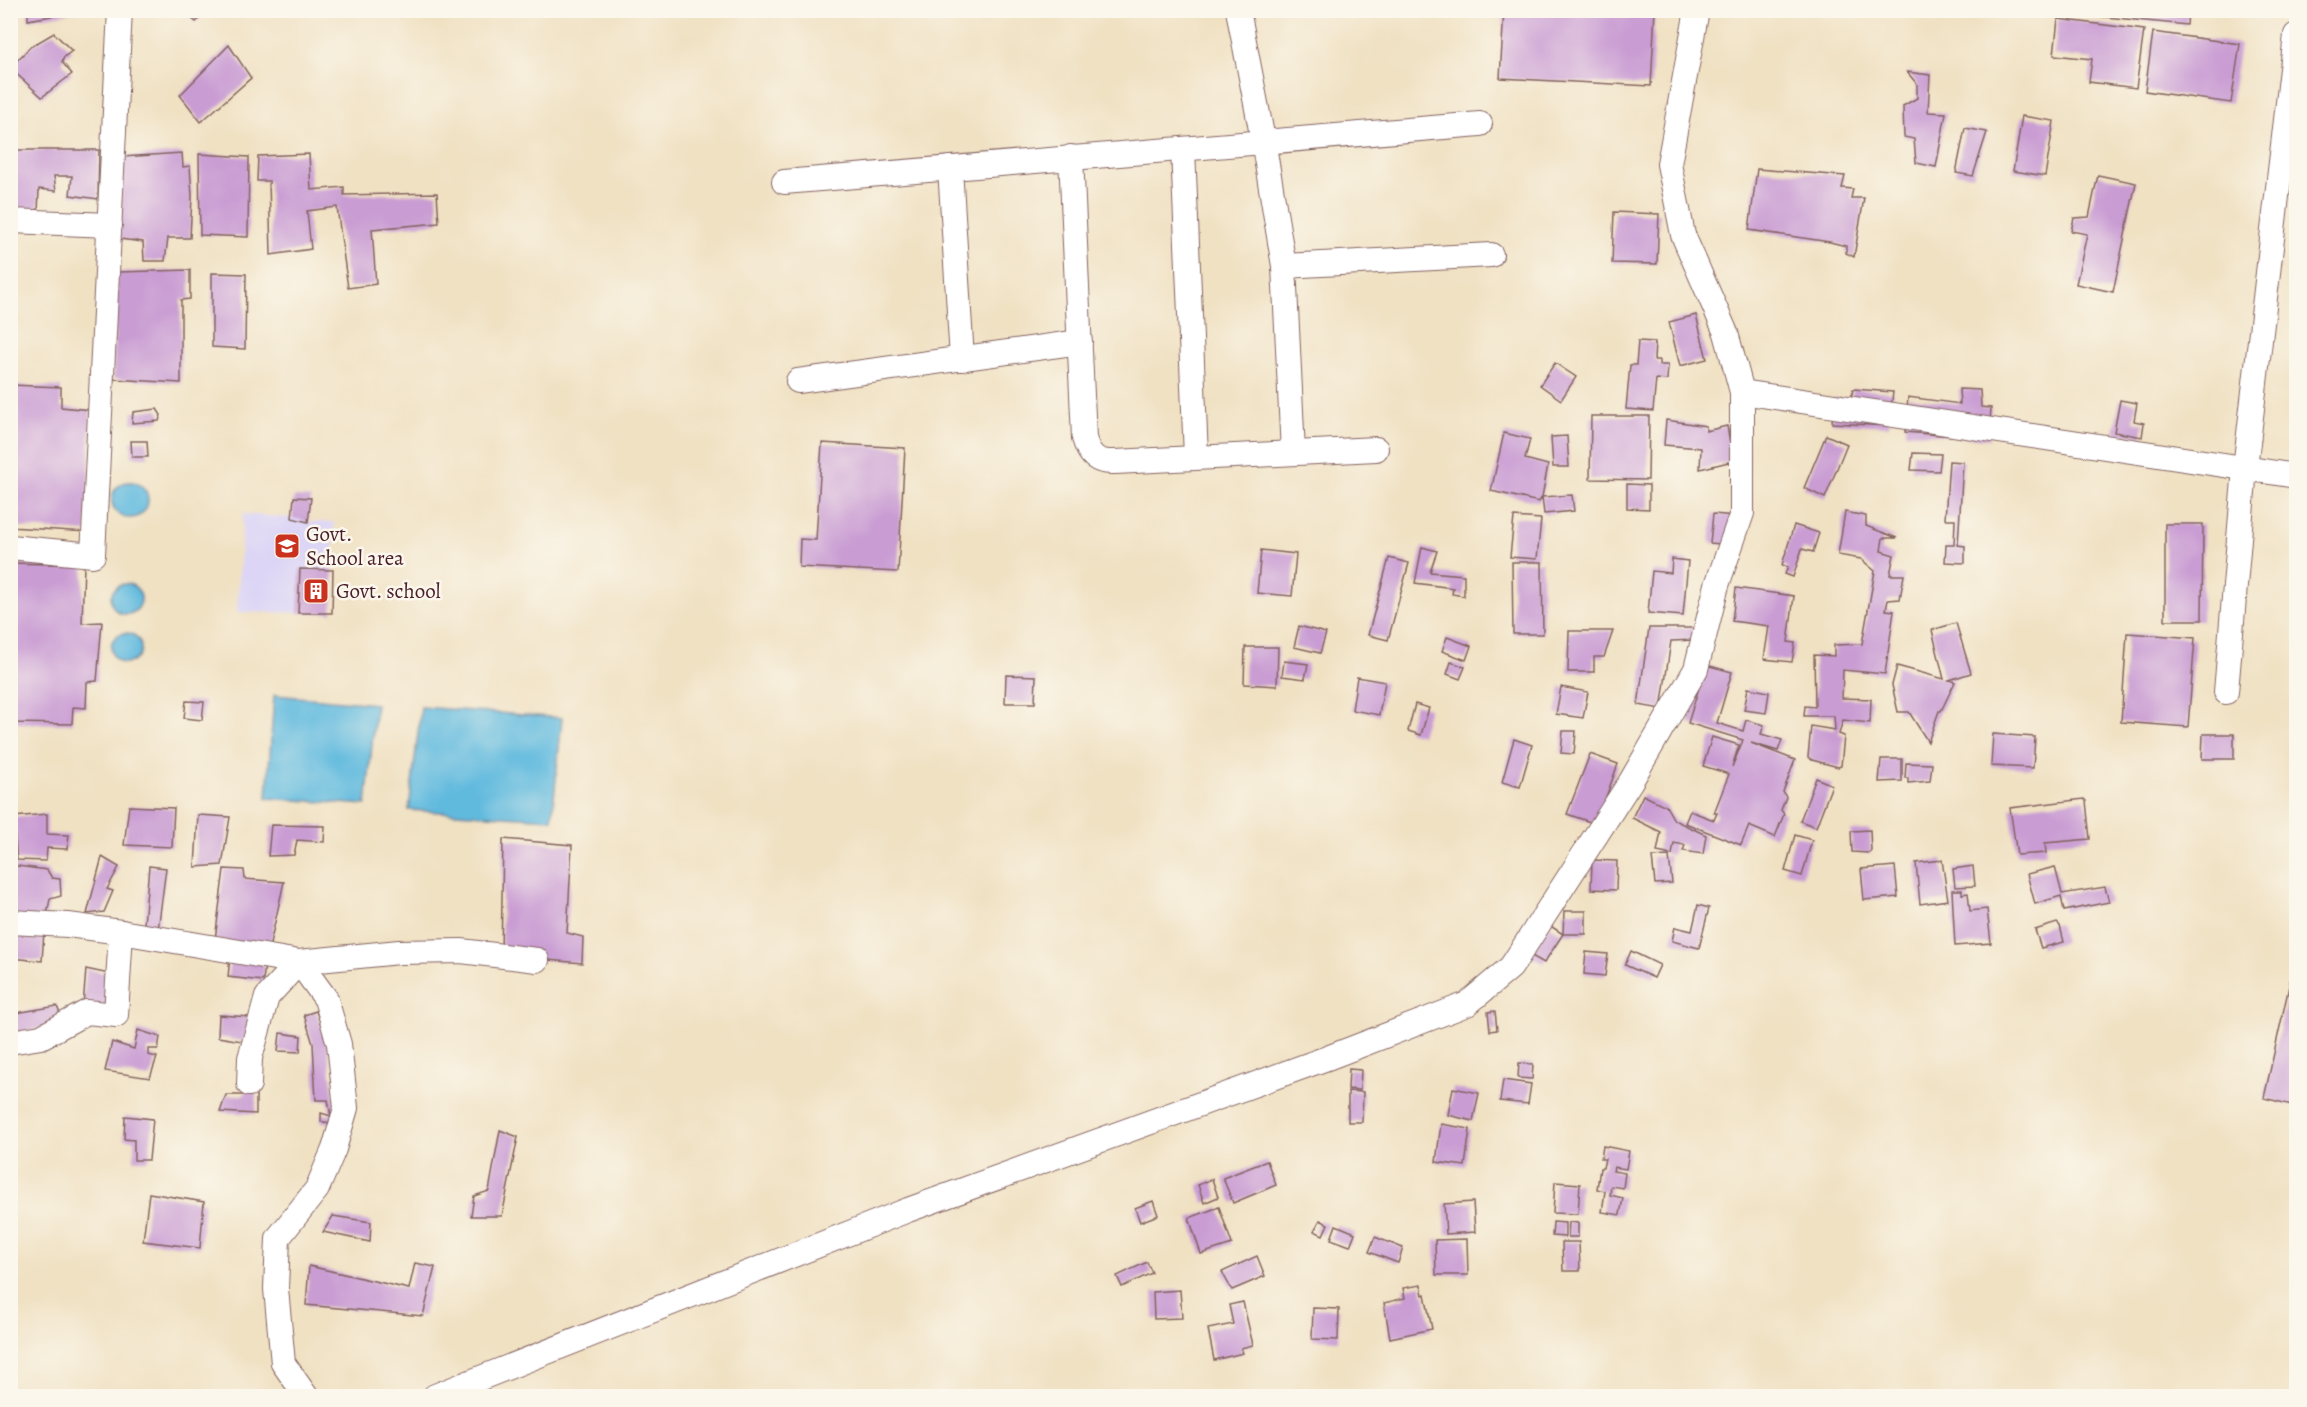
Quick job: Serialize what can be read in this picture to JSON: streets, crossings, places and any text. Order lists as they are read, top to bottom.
{
  "places": {
    "school or university": ["Govt. School area"],
    "building": ["Govt. school"]
  }
}
